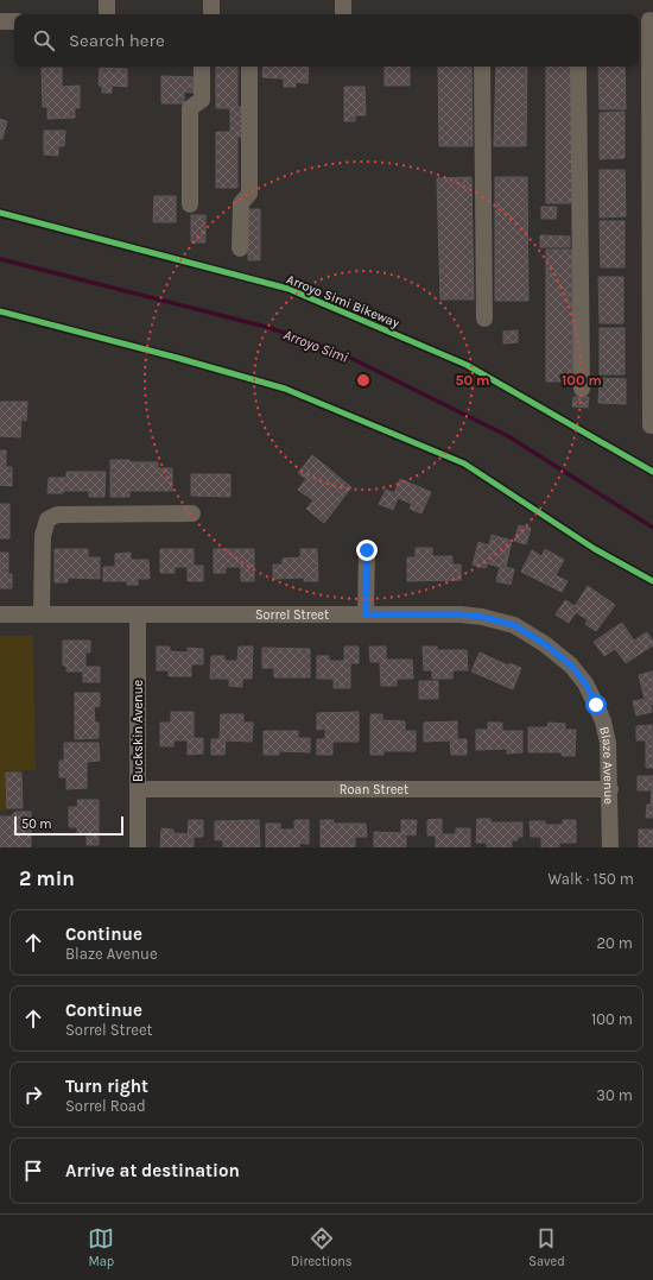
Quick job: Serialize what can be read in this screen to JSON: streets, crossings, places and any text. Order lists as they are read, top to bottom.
{
  "streets": {
    "street": [
      "Sorrel Street",
      "Buckskin Avenue",
      "Blaze Avenue",
      "Roan Street"
    ],
    "cycle path": ["Arroyo Simi Bikeway"]
  },
  "crossings": [
    ["Sorrel Street", "Buckskin Avenue"],
    ["Sorrel Street", "Blaze Avenue"],
    ["Buckskin Avenue", "Roan Street"],
    ["Blaze Avenue", "Roan Street"]
  ],
  "water": ["Arroyo Simi"],
  "scale_bar": "50 m",
  "page": {
    "search": "Search here",
    "scale": "50 m",
    "heading": ["2 min", "Walk · 150 m"],
    "list": [
      ["Continue", "Blaze Avenue", "20 m"],
      ["Continue", "Sorrel Street", "100 m"],
      ["Turn right", "Sorrel Road", "30 m"],
      "Arrive at destination"
    ],
    "nav": ["Map", "Directions", "Saved"]
  },
  "rings": ["50 m", "100 m"]
}
